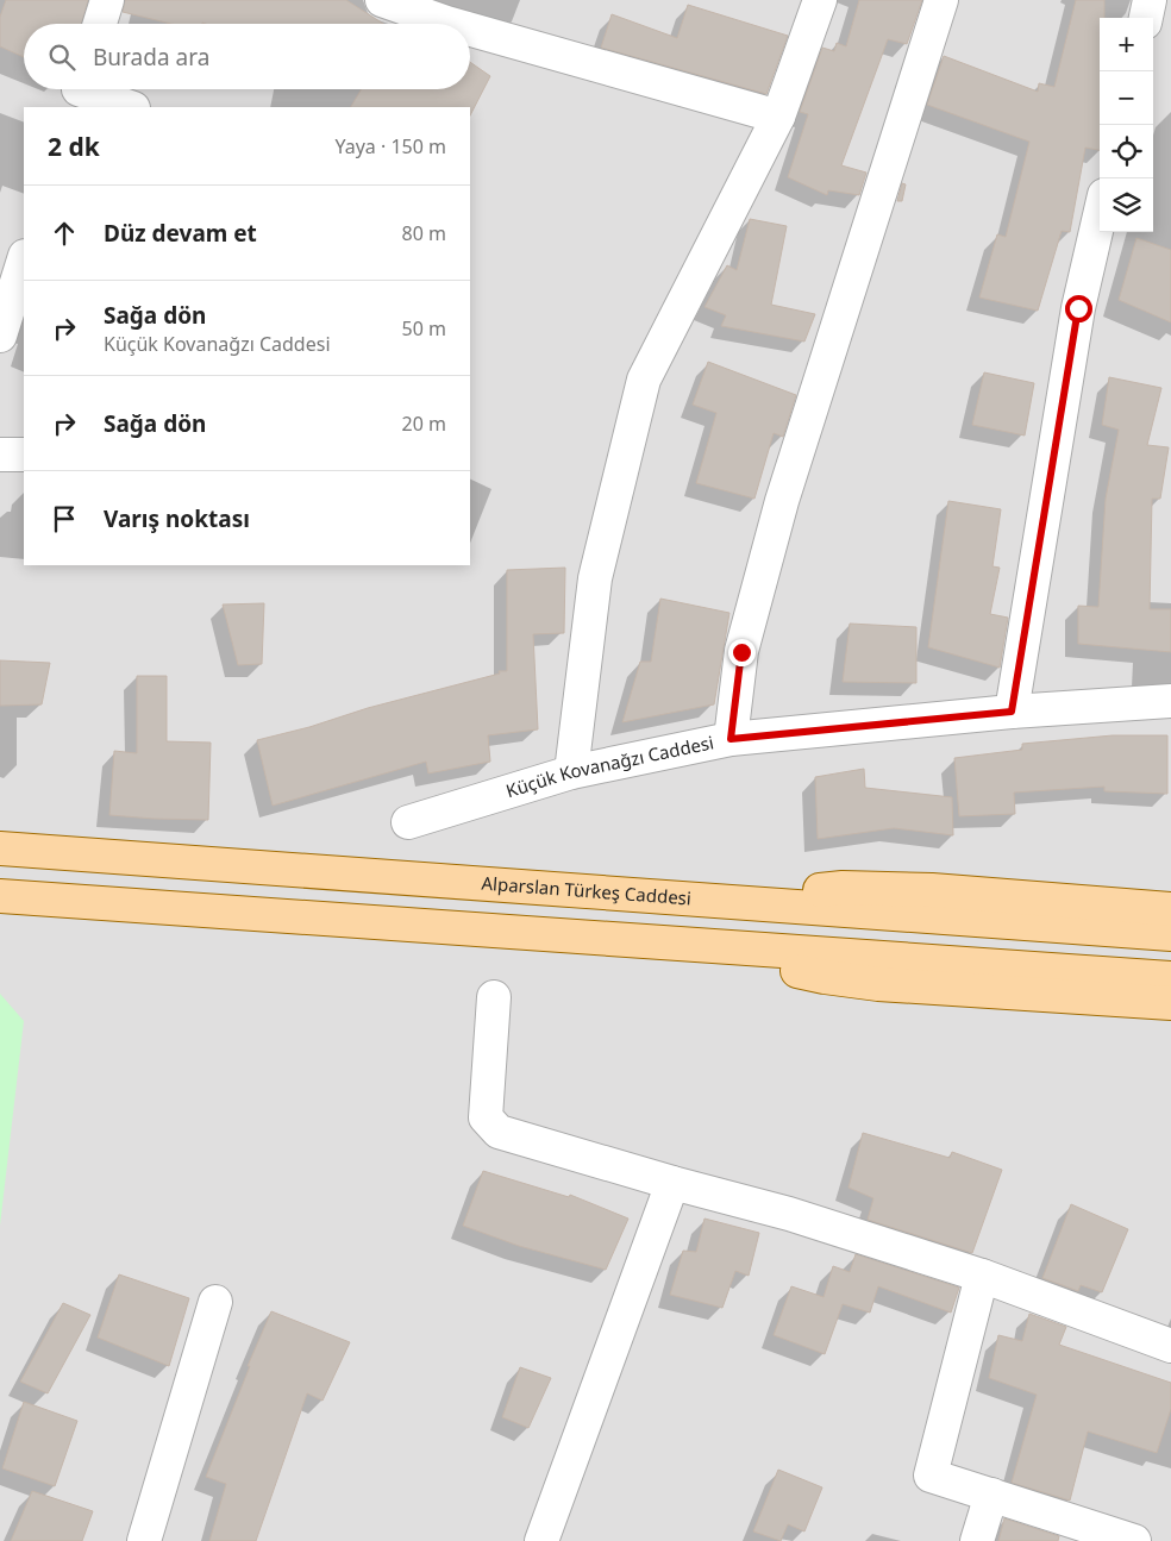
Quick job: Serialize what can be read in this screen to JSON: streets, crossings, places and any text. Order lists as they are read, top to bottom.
{
  "streets": {
    "main road": ["Alparslan Türkeş Caddesi"],
    "street": ["Küçük Kovanağzı Caddesi"]
  },
  "page": {
    "map_buttons": ["+", "−"],
    "search": "Burada ara",
    "heading": ["2 dk", "Yaya · 150 m"],
    "list": [
      ["Düz devam et", "80 m"],
      ["Sağa dön", "Küçük Kovanağzı Caddesi", "50 m"],
      ["Sağa dön", "20 m"],
      "Varış noktası"
    ]
  }
}
